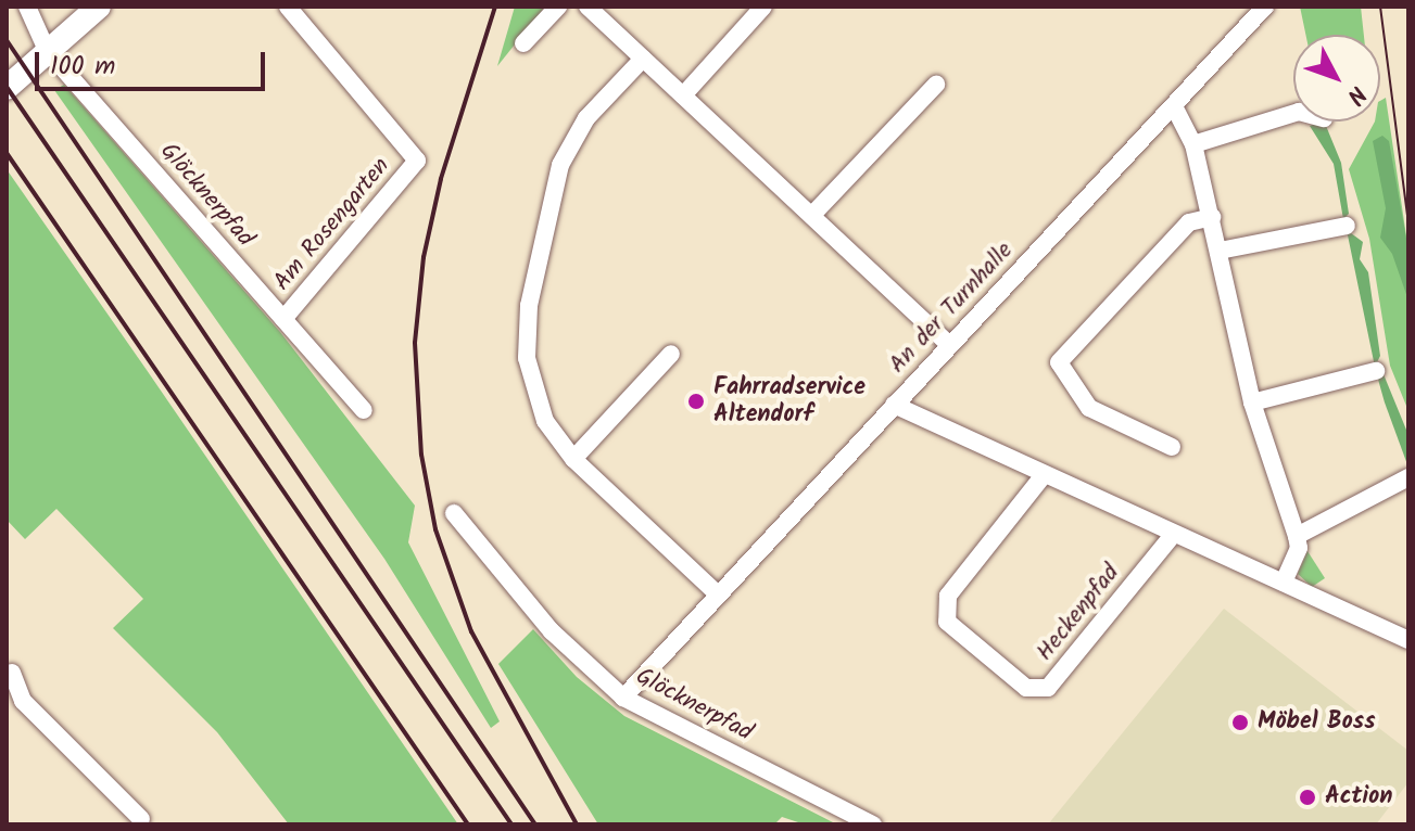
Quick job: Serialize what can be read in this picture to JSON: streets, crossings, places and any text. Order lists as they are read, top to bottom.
{
  "streets": {
    "street": [
      "Glöcknerpfad",
      "Am Rosengarten",
      "An der Turnhalle",
      "Heckenpfad"
    ]
  },
  "crossings": [
    ["Glöcknerpfad", "Am Rosengarten"],
    ["Glöcknerpfad", "An der Turnhalle"]
  ],
  "places": ["Fahrradservice Altendorf", "Möbel Boss", "Action"],
  "scale_bar": "100 m",
  "north": "bottom right"
}
